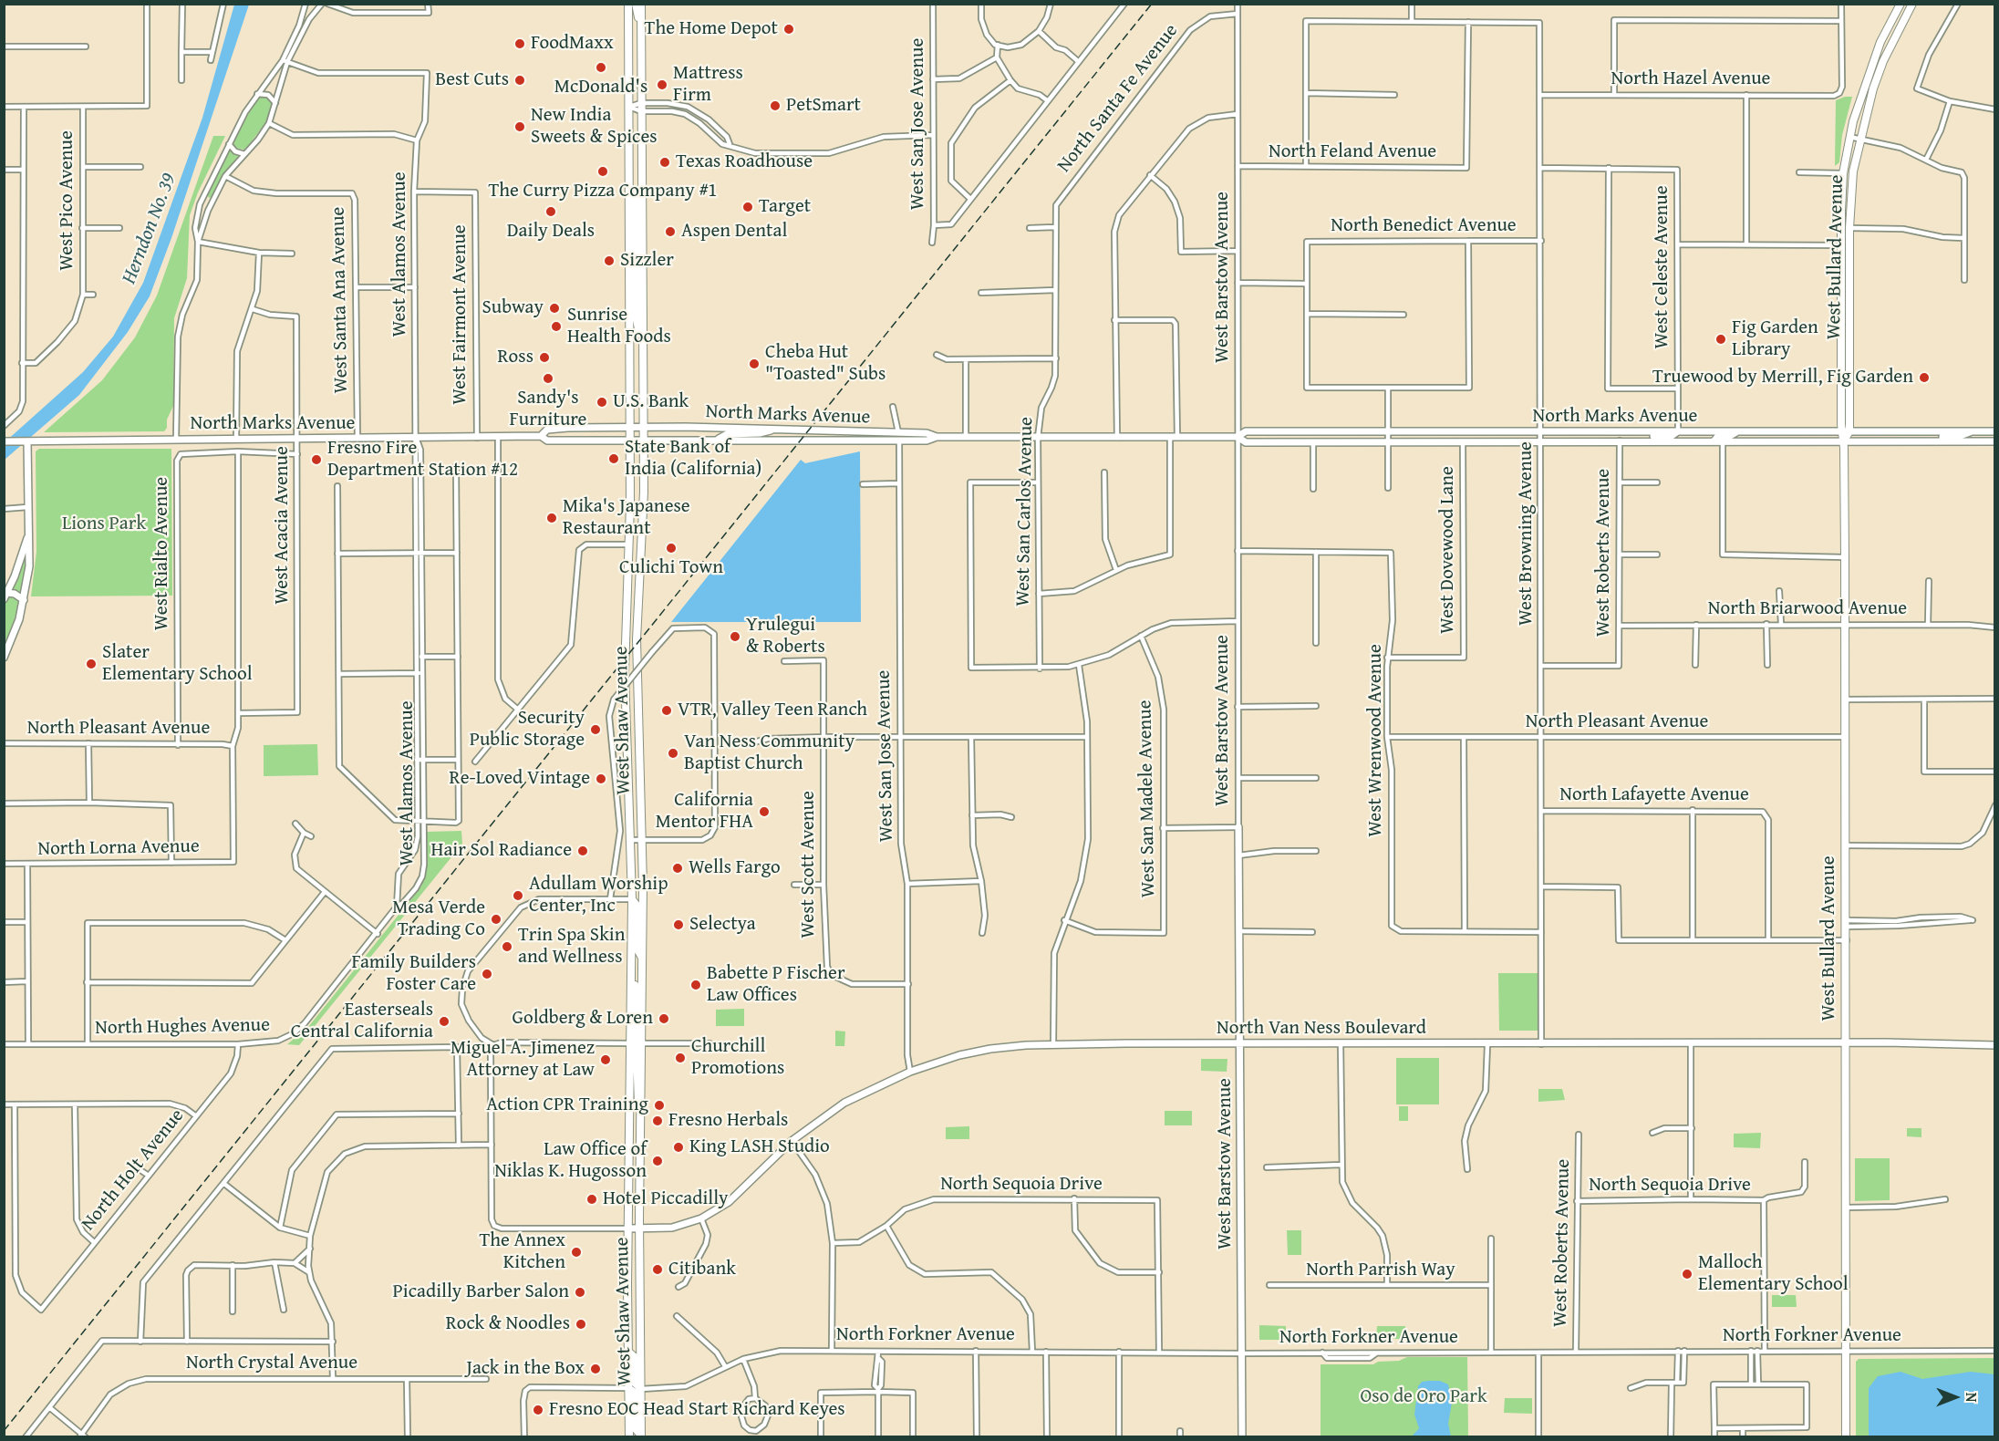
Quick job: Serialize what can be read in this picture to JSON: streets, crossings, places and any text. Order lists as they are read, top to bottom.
{
  "streets": {
    "main road": [
      "West Bullard Avenue",
      "West Barstow Avenue",
      "North Marks Avenue",
      "West Shaw Avenue",
      "North Van Ness Boulevard"
    ],
    "street": [
      "North Hazel Avenue",
      "North Santa Fe Avenue",
      "West San Jose Avenue",
      "North Feland Avenue",
      "West Pico Avenue",
      "North Benedict Avenue",
      "West Alamos Avenue",
      "West Celeste Avenue",
      "West Santa Ana Avenue",
      "West Fairmont Avenue",
      "West San Carlos Avenue",
      "West Acacia Avenue",
      "West Browning Avenue",
      "West Dovewood Lane",
      "West Roberts Avenue",
      "West Rialto Avenue",
      "North Briarwood Avenue",
      "North Pleasant Avenue",
      "West Wrenwood Avenue",
      "North Lafayette Avenue",
      "West San Madele Avenue",
      "North Lorna Avenue",
      "West Scott Avenue",
      "North Hughes Avenue",
      "North Holt Avenue",
      "North Sequoia Drive",
      "North Parrish Way",
      "North Forkner Avenue",
      "North Crystal Avenue"
    ]
  },
  "crossings": [
    ["North Hazel Avenue", "West Browning Avenue"],
    ["North Santa Fe Avenue", "West Barstow Avenue"],
    ["North Santa Fe Avenue", "West San Carlos Avenue"],
    ["West San Jose Avenue", "North Marks Avenue"],
    ["West San Jose Avenue", "West Scott Avenue"],
    ["West San Jose Avenue", "North Van Ness Boulevard"],
    ["North Feland Avenue", "West Barstow Avenue"],
    ["North Feland Avenue", "West Browning Avenue"],
    ["North Benedict Avenue", "West Browning Avenue"],
    ["West Alamos Avenue", "West Fairmont Avenue"],
    ["West Alamos Avenue", "North Marks Avenue"],
    ["West Alamos Avenue", "North Hughes Avenue"],
    ["West Bullard Avenue", "North Marks Avenue"],
    ["West Bullard Avenue", "North Briarwood Avenue"],
    ["West Bullard Avenue", "North Pleasant Avenue"],
    ["West Bullard Avenue", "North Van Ness Boulevard"],
    ["West Bullard Avenue", "North Forkner Avenue"],
    ["West Celeste Avenue", "North Marks Avenue"],
    ["West Barstow Avenue", "North Marks Avenue"],
    ["West Barstow Avenue", "North Van Ness Boulevard"],
    ["West Barstow Avenue", "North Forkner Avenue"],
    ["West Santa Ana Avenue", "North Marks Avenue"],
    ["West Fairmont Avenue", "North Marks Avenue"],
    ["North Marks Avenue", "West San Carlos Avenue"],
    ["North Marks Avenue", "West Acacia Avenue"],
    ["North Marks Avenue", "West Browning Avenue"],
    ["North Marks Avenue", "West Dovewood Lane"],
    ["North Marks Avenue", "West Roberts Avenue"],
    ["North Marks Avenue", "West Rialto Avenue"],
    ["North Marks Avenue", "West Shaw Avenue"],
    ["West Browning Avenue", "West Roberts Avenue"],
    ["West Browning Avenue", "North Pleasant Avenue"],
    ["West Browning Avenue", "North Lafayette Avenue"],
    ["West Browning Avenue", "North Van Ness Boulevard"],
    ["West Dovewood Lane", "West Wrenwood Avenue"],
    ["West Roberts Avenue", "North Briarwood Avenue"],
    ["West Roberts Avenue", "North Sequoia Drive"],
    ["West Roberts Avenue", "North Forkner Avenue"],
    ["West Rialto Avenue", "North Pleasant Avenue"],
    ["West Shaw Avenue", "North Van Ness Boulevard"],
    ["West Shaw Avenue", "North Forkner Avenue"],
    ["North Pleasant Avenue", "West Wrenwood Avenue"],
    ["North Pleasant Avenue", "North Lorna Avenue"],
    ["North Hughes Avenue", "North Holt Avenue"]
  ],
  "water": ["Herndon No. 39"],
  "parks": ["Lions Park", "Oso de Oro Park"],
  "places": [
    "The Home Depot",
    "FoodMaxx",
    "McDonald's",
    "Best Cuts",
    "Mattress Firm",
    "PetSmart",
    "New India Sweets & Spices",
    "Texas Roadhouse",
    "The Curry Pizza Company #1",
    "Target",
    "Daily Deals",
    "Aspen Dental",
    "Sizzler",
    "Subway",
    "Sunrise Health Foods",
    "Fig Garden Library",
    "Ross",
    "Cheba Hut \"Toasted\" Subs",
    "Truewood by Merrill, Fig Garden",
    "Sandy's Furniture",
    "U.S. Bank",
    "State Bank of India (California)",
    "Fresno Fire Department Station #12",
    "Mika's Japanese Restaurant",
    "Culichi Town",
    "Yrulegui & Roberts",
    "Slater Elementary School",
    "VTR, Valley Teen Ranch",
    "Security Public Storage",
    "Van Ness Community Baptist Church",
    "Re-Loved Vintage",
    "California Mentor FHA",
    "Hair Sol Radiance",
    "Wells Fargo",
    "Adullam Worship Center, Inc",
    "Mesa Verde Trading Co",
    "Selectya",
    "Trin Spa Skin and Wellness",
    "Family Builders Foster Care",
    "Babette P Fischer Law Offices",
    "Goldberg & Loren",
    "Easterseals Central California",
    "Churchill Promotions",
    "Miguel A. Jimenez Attorney at Law",
    "Action CPR Training",
    "Fresno Herbals",
    "King LASH Studio",
    "Law Office of Niklas K. Hugosson",
    "Hotel Piccadilly",
    "The Annex Kitchen",
    "Citibank",
    "Malloch Elementary School",
    "Picadilly Barber Salon",
    "Rock & Noodles",
    "Jack in the Box",
    "Fresno EOC Head Start Richard Keyes"
  ],
  "north": "right"
}
